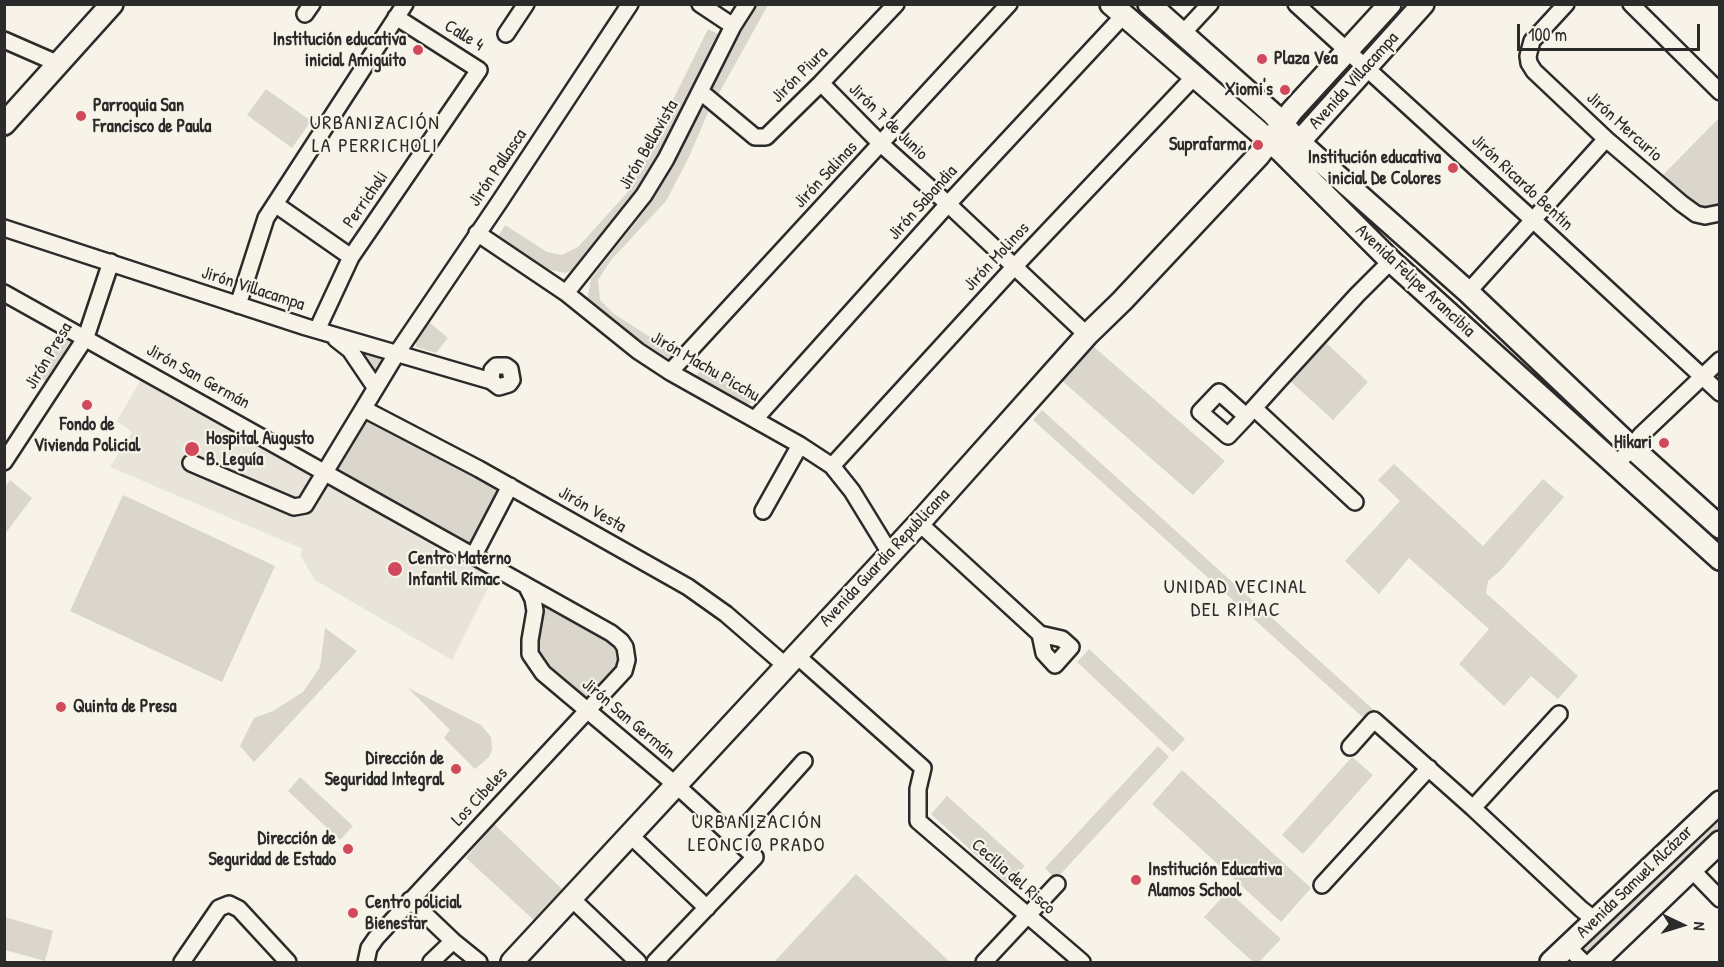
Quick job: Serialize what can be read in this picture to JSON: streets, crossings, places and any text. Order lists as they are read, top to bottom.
{
  "streets": {
    "main road": [
      "Avenida Villacampa",
      "Avenida Felipe Arancibia",
      "Avenida Guardia Republicana",
      "Avenida Samuel Alcázar"
    ],
    "street": [
      "Calle 4",
      "Jirón Piura",
      "Jirón 7 de Junio",
      "Jirón Mercurio",
      "Jirón Bellavista",
      "Jirón Pallasca",
      "Jirón Salinas",
      "Jirón Ricardo Bentin",
      "Perricholi",
      "Jirón Sabandia",
      "Jirón Molinos",
      "Jirón Villacampa",
      "Jirón Presa",
      "Jirón Machu Picchu",
      "Jirón San Germán",
      "Jirón Vesta",
      "Los Cibeles",
      "Cecilia del Risco"
    ]
  },
  "crossings": [
    ["Calle 4", "Perricholi"],
    ["Jirón Piura", "Jirón 7 de Junio"],
    ["Jirón Piura", "Jirón Bellavista"],
    ["Avenida Villacampa", "Jirón Ricardo Bentin"],
    ["Avenida Villacampa", "Avenida Felipe Arancibia"],
    ["Avenida Villacampa", "Avenida Guardia Republicana"],
    ["Jirón 7 de Junio", "Jirón Salinas"],
    ["Jirón 7 de Junio", "Jirón Sabandia"],
    ["Jirón 7 de Junio", "Jirón Molinos"],
    ["Jirón 7 de Junio", "Avenida Guardia Republicana"],
    ["Jirón Bellavista", "Jirón Machu Picchu"],
    ["Jirón Pallasca", "Jirón Villacampa"],
    ["Jirón Pallasca", "Jirón Machu Picchu"],
    ["Jirón Pallasca", "Jirón San Germán"],
    ["Jirón Pallasca", "Jirón Vesta"],
    ["Jirón Salinas", "Jirón Machu Picchu"],
    ["Perricholi", "Jirón Villacampa"],
    ["Jirón Sabandia", "Avenida Felipe Arancibia"],
    ["Jirón Sabandia", "Jirón Machu Picchu"],
    ["Jirón Molinos", "Avenida Felipe Arancibia"],
    ["Jirón Molinos", "Jirón Machu Picchu"],
    ["Avenida Felipe Arancibia", "Avenida Guardia Republicana"],
    ["Jirón Villacampa", "Jirón Presa"],
    ["Jirón Presa", "Jirón San Germán"],
    ["Jirón Machu Picchu", "Avenida Guardia Republicana"],
    ["Jirón San Germán", "Avenida Guardia Republicana"],
    ["Jirón San Germán", "Los Cibeles"],
    ["Jirón Vesta", "Avenida Guardia Republicana"],
    ["Jirón Vesta", "Cecilia del Risco"],
    ["Avenida Guardia Republicana", "Cecilia del Risco"]
  ],
  "districts": ["URBANIZACIÓN LA PERRICHOLI", "UNIDAD VECINAL DEL RIMAC", "URBANIZACIÓN LEONCIO PRADO"],
  "places": [
    "Institución educativa inicial Amiguito",
    "Plaza Vea",
    "Xiomi's",
    "Parroquia San Francisco de Paula",
    "Suprafarma",
    "Institución educativa inicial De Colores",
    "Fondo de Vivienda Policial",
    "Hikari",
    "Hospital Augusto B. Leguía",
    "Centro Materno Infantil Rímac",
    "Quinta de Presa",
    "Dirección de Seguridad Integral",
    "Dirección de Seguridad de Estado",
    "Institución Educativa Alamos School",
    "Centro policial Bienestar"
  ],
  "scale_bar": "100 m",
  "north": "right"
}
